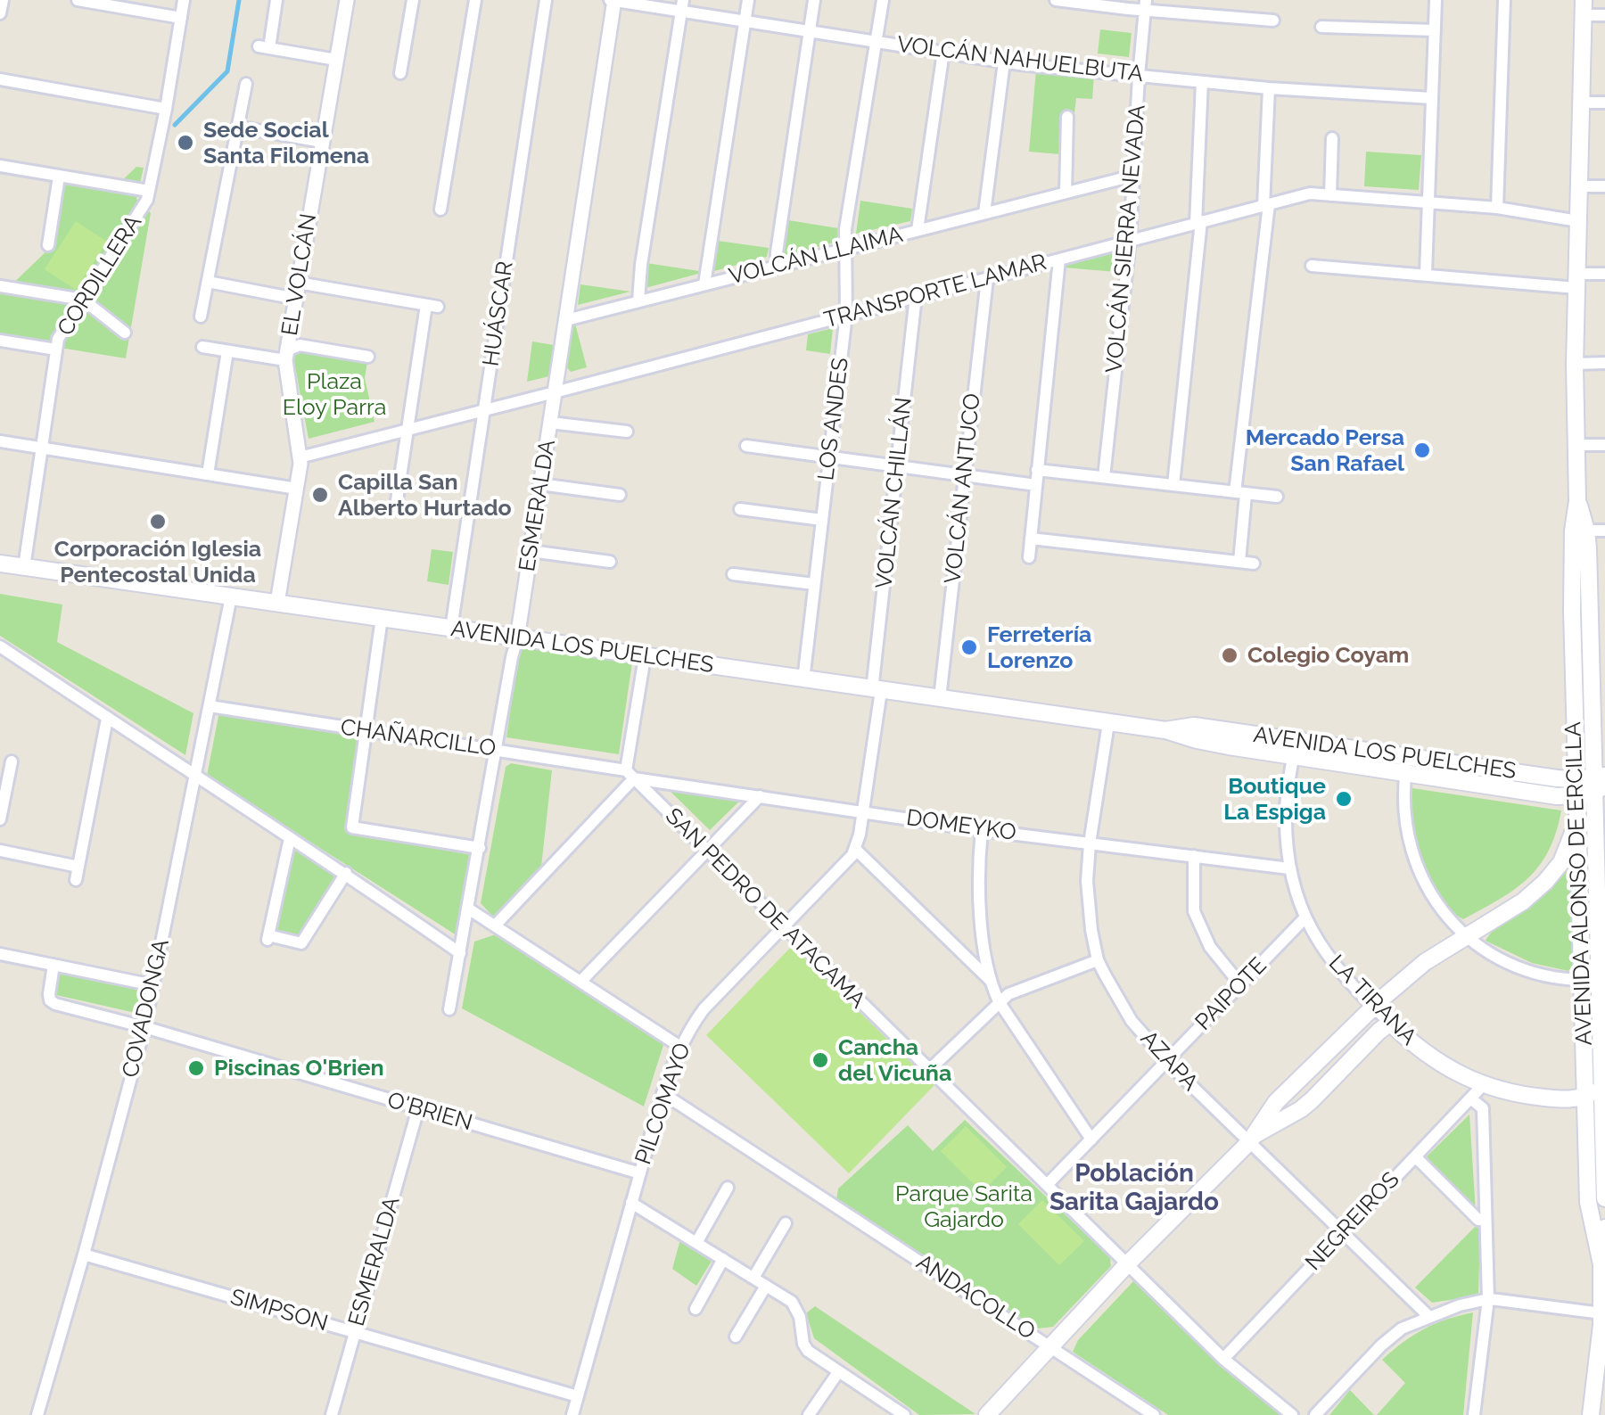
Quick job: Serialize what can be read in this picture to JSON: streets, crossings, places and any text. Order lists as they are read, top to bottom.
{
  "streets": {
    "main road": ["AVENIDA LOS PUELCHES", "AVENIDA ALONSO DE ERCILLA", "LA TIRANA"],
    "street": [
      "VOLCÁN NAHUELBUTA",
      "VOLCÁN SIERRA NEVADA",
      "VOLCÁN LLAIMA",
      "EL VOLCÁN",
      "CORDILLERA",
      "TRANSPORTE LAMAR",
      "HUÁSCAR",
      "LOS ANDES",
      "VOLCÁN ANTUCO",
      "VOLCÁN CHILLÁN",
      "ESMERALDA",
      "CHAÑARCILLO",
      "DOMEYKO",
      "SAN PEDRO DE ATACAMA",
      "PAIPOTE",
      "COVADONGA",
      "AZAPA",
      "PILCOMAYO",
      "O'BRIEN",
      "NEGREIROS",
      "ANDACOLLO",
      "SIMPSON"
    ]
  },
  "crossings": [
    ["VOLCÁN NAHUELBUTA", "VOLCÁN SIERRA NEVADA"],
    ["VOLCÁN NAHUELBUTA", "LOS ANDES"],
    ["VOLCÁN NAHUELBUTA", "ESMERALDA"],
    ["VOLCÁN SIERRA NEVADA", "VOLCÁN LLAIMA"],
    ["VOLCÁN SIERRA NEVADA", "TRANSPORTE LAMAR"],
    ["VOLCÁN LLAIMA", "LOS ANDES"],
    ["VOLCÁN LLAIMA", "ESMERALDA"],
    ["EL VOLCÁN", "TRANSPORTE LAMAR"],
    ["EL VOLCÁN", "AVENIDA LOS PUELCHES"],
    ["CORDILLERA", "AVENIDA LOS PUELCHES"],
    ["TRANSPORTE LAMAR", "HUÁSCAR"],
    ["TRANSPORTE LAMAR", "LOS ANDES"],
    ["TRANSPORTE LAMAR", "VOLCÁN ANTUCO"],
    ["TRANSPORTE LAMAR", "VOLCÁN CHILLÁN"],
    ["TRANSPORTE LAMAR", "ESMERALDA"],
    ["TRANSPORTE LAMAR", "AVENIDA ALONSO DE ERCILLA"],
    ["HUÁSCAR", "AVENIDA LOS PUELCHES"],
    ["LOS ANDES", "AVENIDA LOS PUELCHES"],
    ["VOLCÁN ANTUCO", "AVENIDA LOS PUELCHES"],
    ["VOLCÁN CHILLÁN", "AVENIDA LOS PUELCHES"],
    ["VOLCÁN CHILLÁN", "PILCOMAYO"],
    ["ESMERALDA", "AVENIDA LOS PUELCHES"],
    ["ESMERALDA", "CHAÑARCILLO"],
    ["ESMERALDA", "O'BRIEN"],
    ["ESMERALDA", "SIMPSON"],
    ["AVENIDA LOS PUELCHES", "AVENIDA ALONSO DE ERCILLA"],
    ["AVENIDA LOS PUELCHES", "LA TIRANA"],
    ["AVENIDA LOS PUELCHES", "COVADONGA"],
    ["AVENIDA LOS PUELCHES", "AZAPA"],
    ["AVENIDA LOS PUELCHES", "PILCOMAYO"],
    ["CHAÑARCILLO", "DOMEYKO"],
    ["CHAÑARCILLO", "SAN PEDRO DE ATACAMA"],
    ["CHAÑARCILLO", "COVADONGA"],
    ["DOMEYKO", "SAN PEDRO DE ATACAMA"],
    ["DOMEYKO", "LA TIRANA"],
    ["DOMEYKO", "AZAPA"],
    ["DOMEYKO", "PILCOMAYO"],
    ["AVENIDA ALONSO DE ERCILLA", "LA TIRANA"],
    ["SAN PEDRO DE ATACAMA", "PAIPOTE"],
    ["SAN PEDRO DE ATACAMA", "PILCOMAYO"],
    ["SAN PEDRO DE ATACAMA", "NEGREIROS"],
    ["PAIPOTE", "LA TIRANA"],
    ["PAIPOTE", "AZAPA"],
    ["LA TIRANA", "NEGREIROS"],
    ["COVADONGA", "O'BRIEN"],
    ["COVADONGA", "SIMPSON"],
    ["AZAPA", "NEGREIROS"],
    ["PILCOMAYO", "O'BRIEN"],
    ["PILCOMAYO", "ANDACOLLO"],
    ["PILCOMAYO", "SIMPSON"]
  ],
  "districts": ["Población Sarita Gajardo"],
  "parks": ["Plaza Eloy Parra", "Parque Sarita Gajardo"],
  "places": [
    "Sede Social Santa Filomena",
    "Mercado Persa San Rafael",
    "Capilla San Alberto Hurtado",
    "Corporación Iglesia Pentecostal Unida",
    "Ferretería Lorenzo",
    "Colegio Coyam",
    "Boutique La Espiga",
    "Cancha del Vicuña",
    "Piscinas O'Brien"
  ]
}
